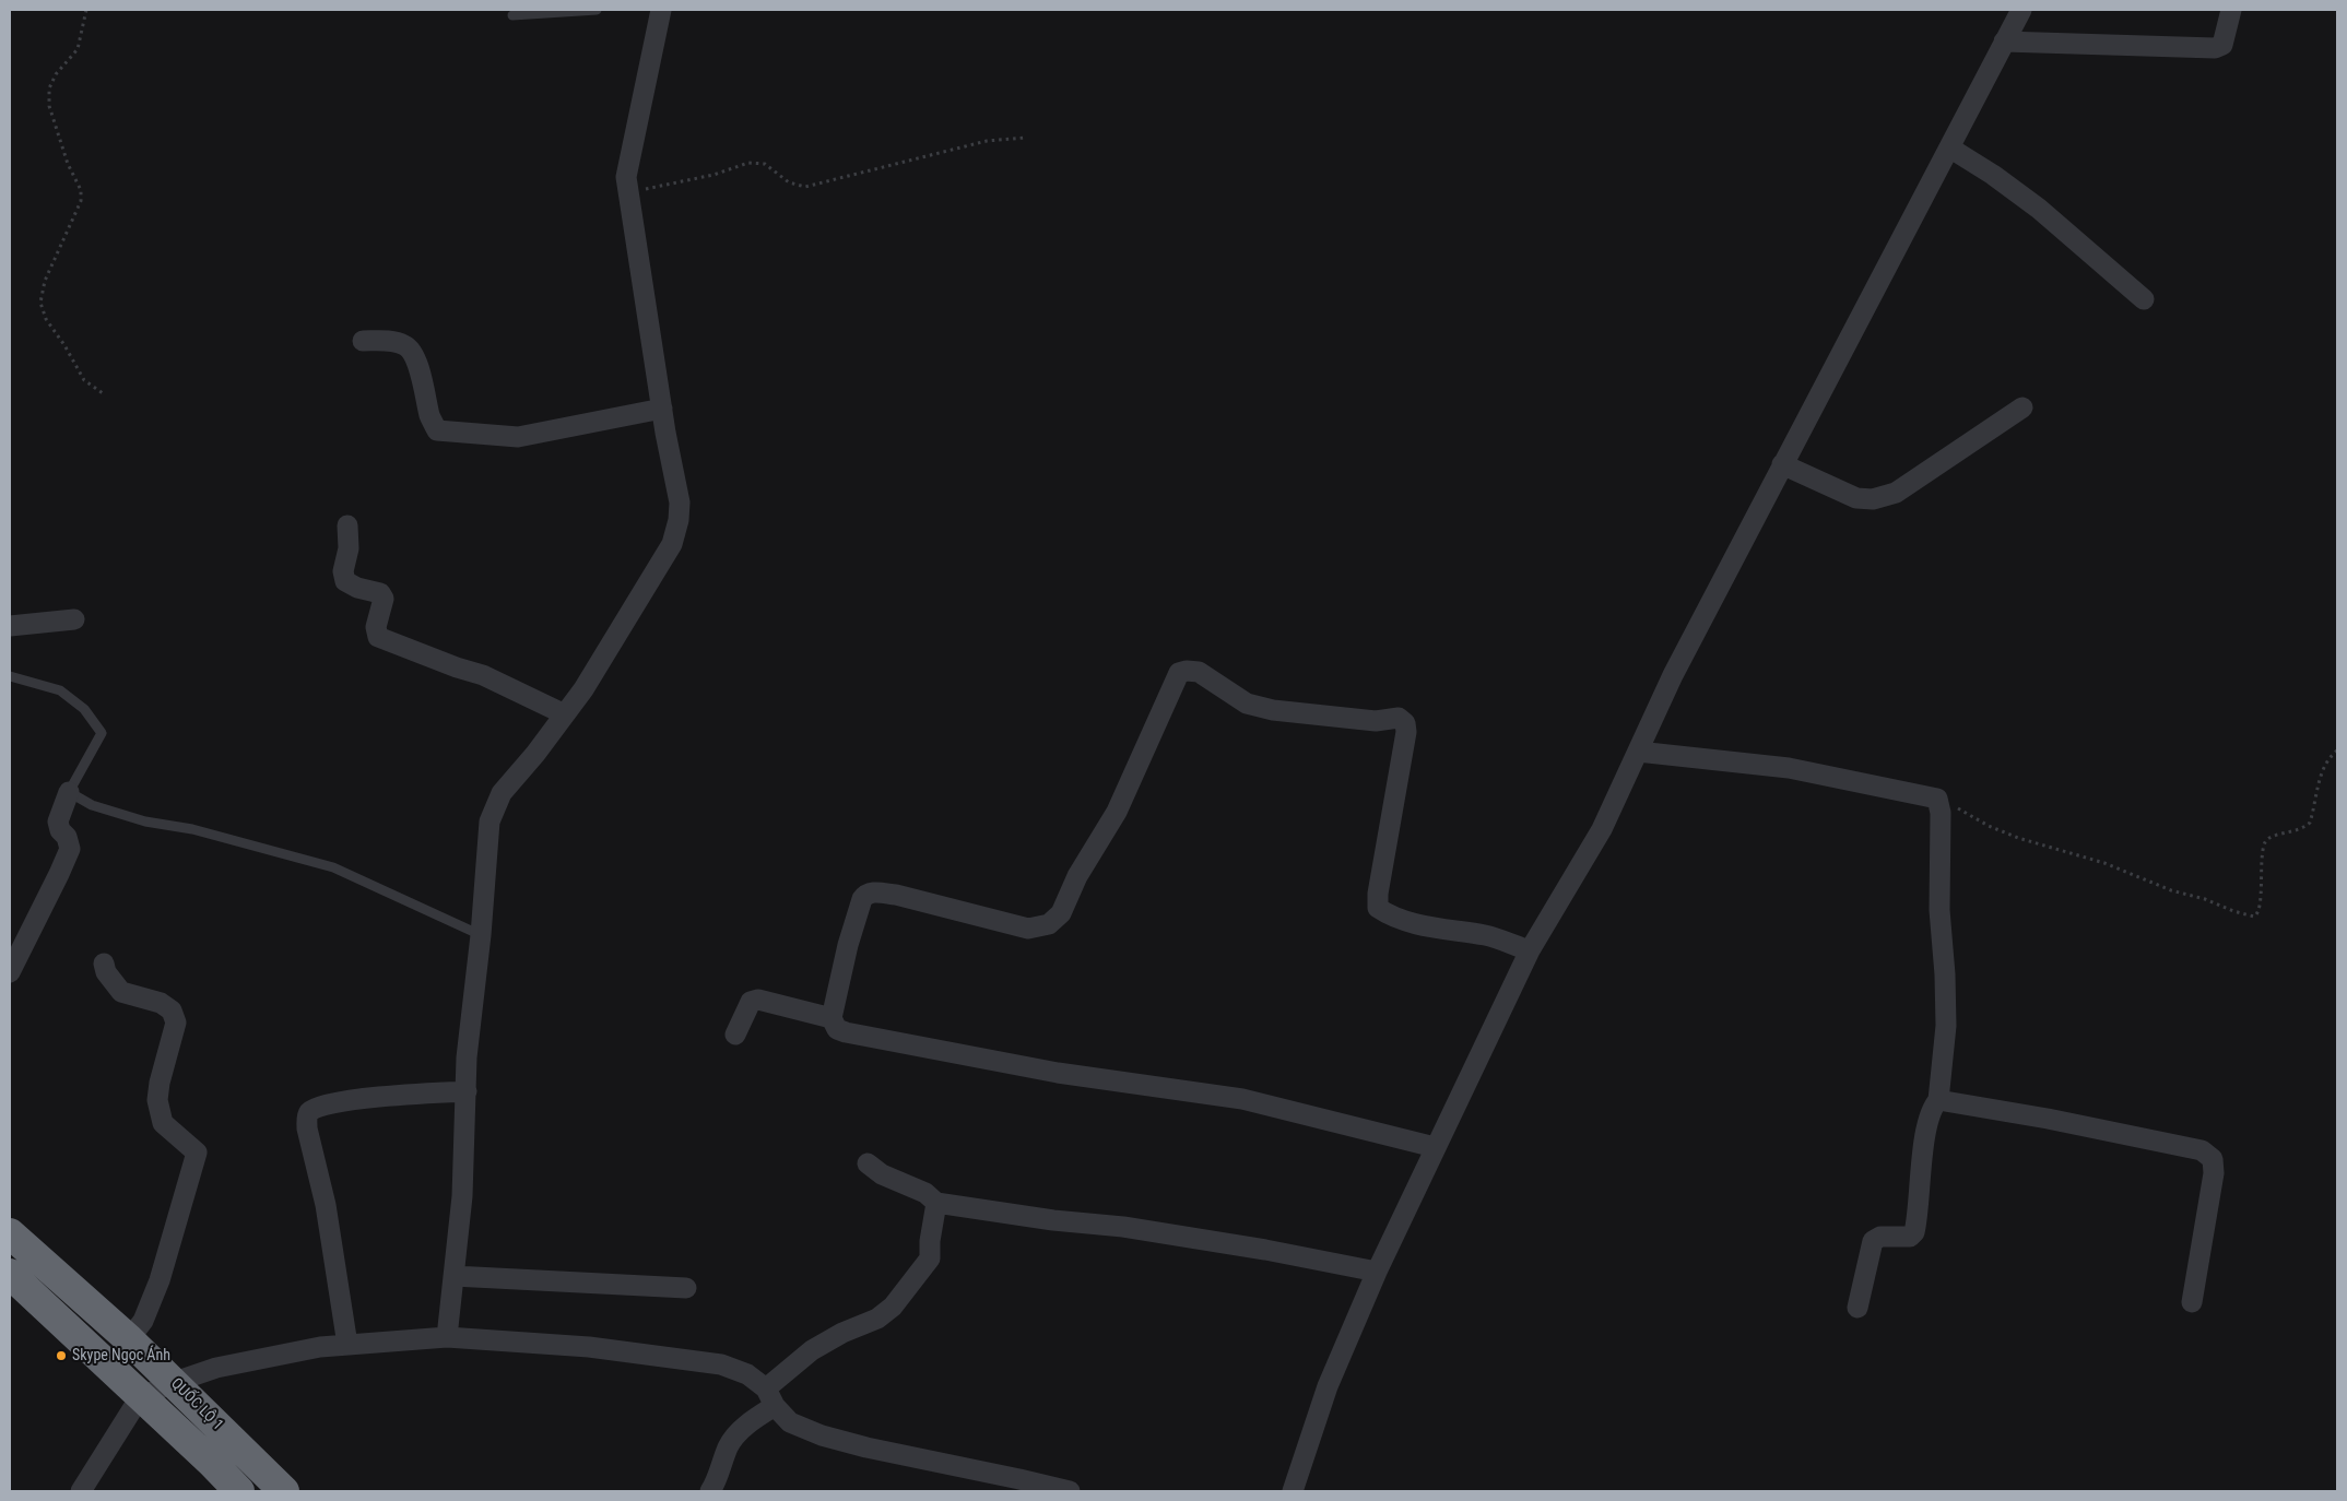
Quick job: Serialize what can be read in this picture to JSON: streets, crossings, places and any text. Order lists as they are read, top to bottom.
{
  "streets": {
    "highway": ["QUỐC LỘ 1"]
  },
  "places": ["Skype Ngọc Ánh"]
}
